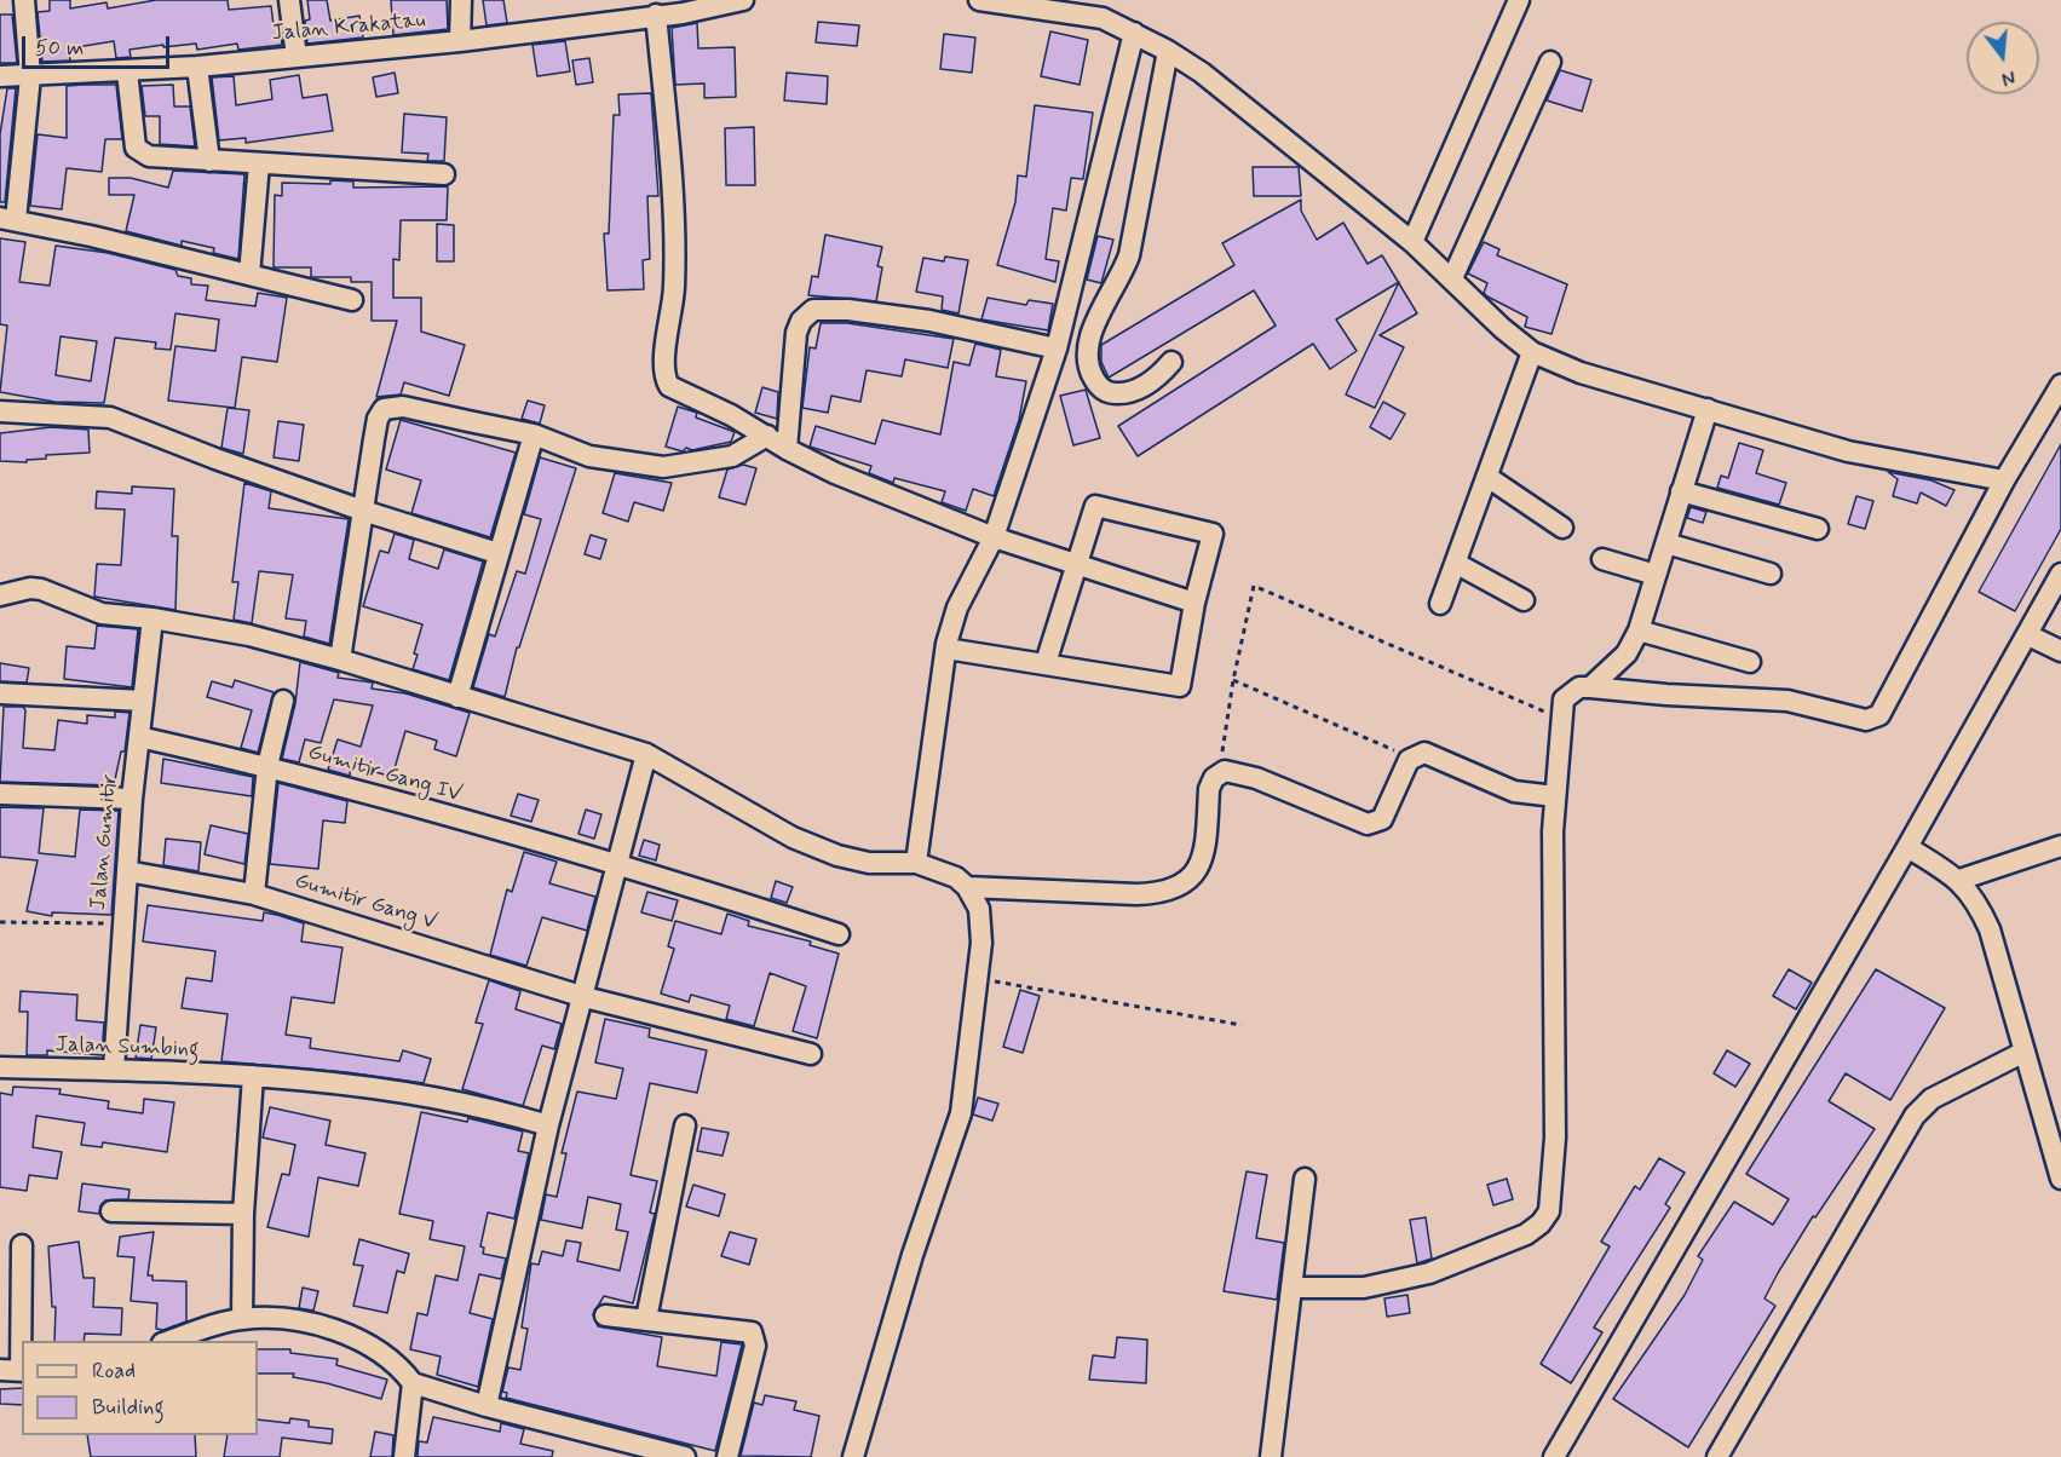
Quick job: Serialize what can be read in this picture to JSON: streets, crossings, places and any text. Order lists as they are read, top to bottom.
{
  "streets": {
    "street": [
      "Jalan Krakatau",
      "Gumitir Gang IV",
      "Jalan Gumitir",
      "Gumitir Gang V",
      "Jalan Sumbing"
    ]
  },
  "crossings": [
    ["Gumitir Gang IV", "Jalan Gumitir"],
    ["Jalan Gumitir", "Gumitir Gang V"],
    ["Jalan Gumitir", "Jalan Sumbing"]
  ],
  "legend": ["Road", "Building"],
  "scale_bar": "50 m",
  "north": "bottom"
}
